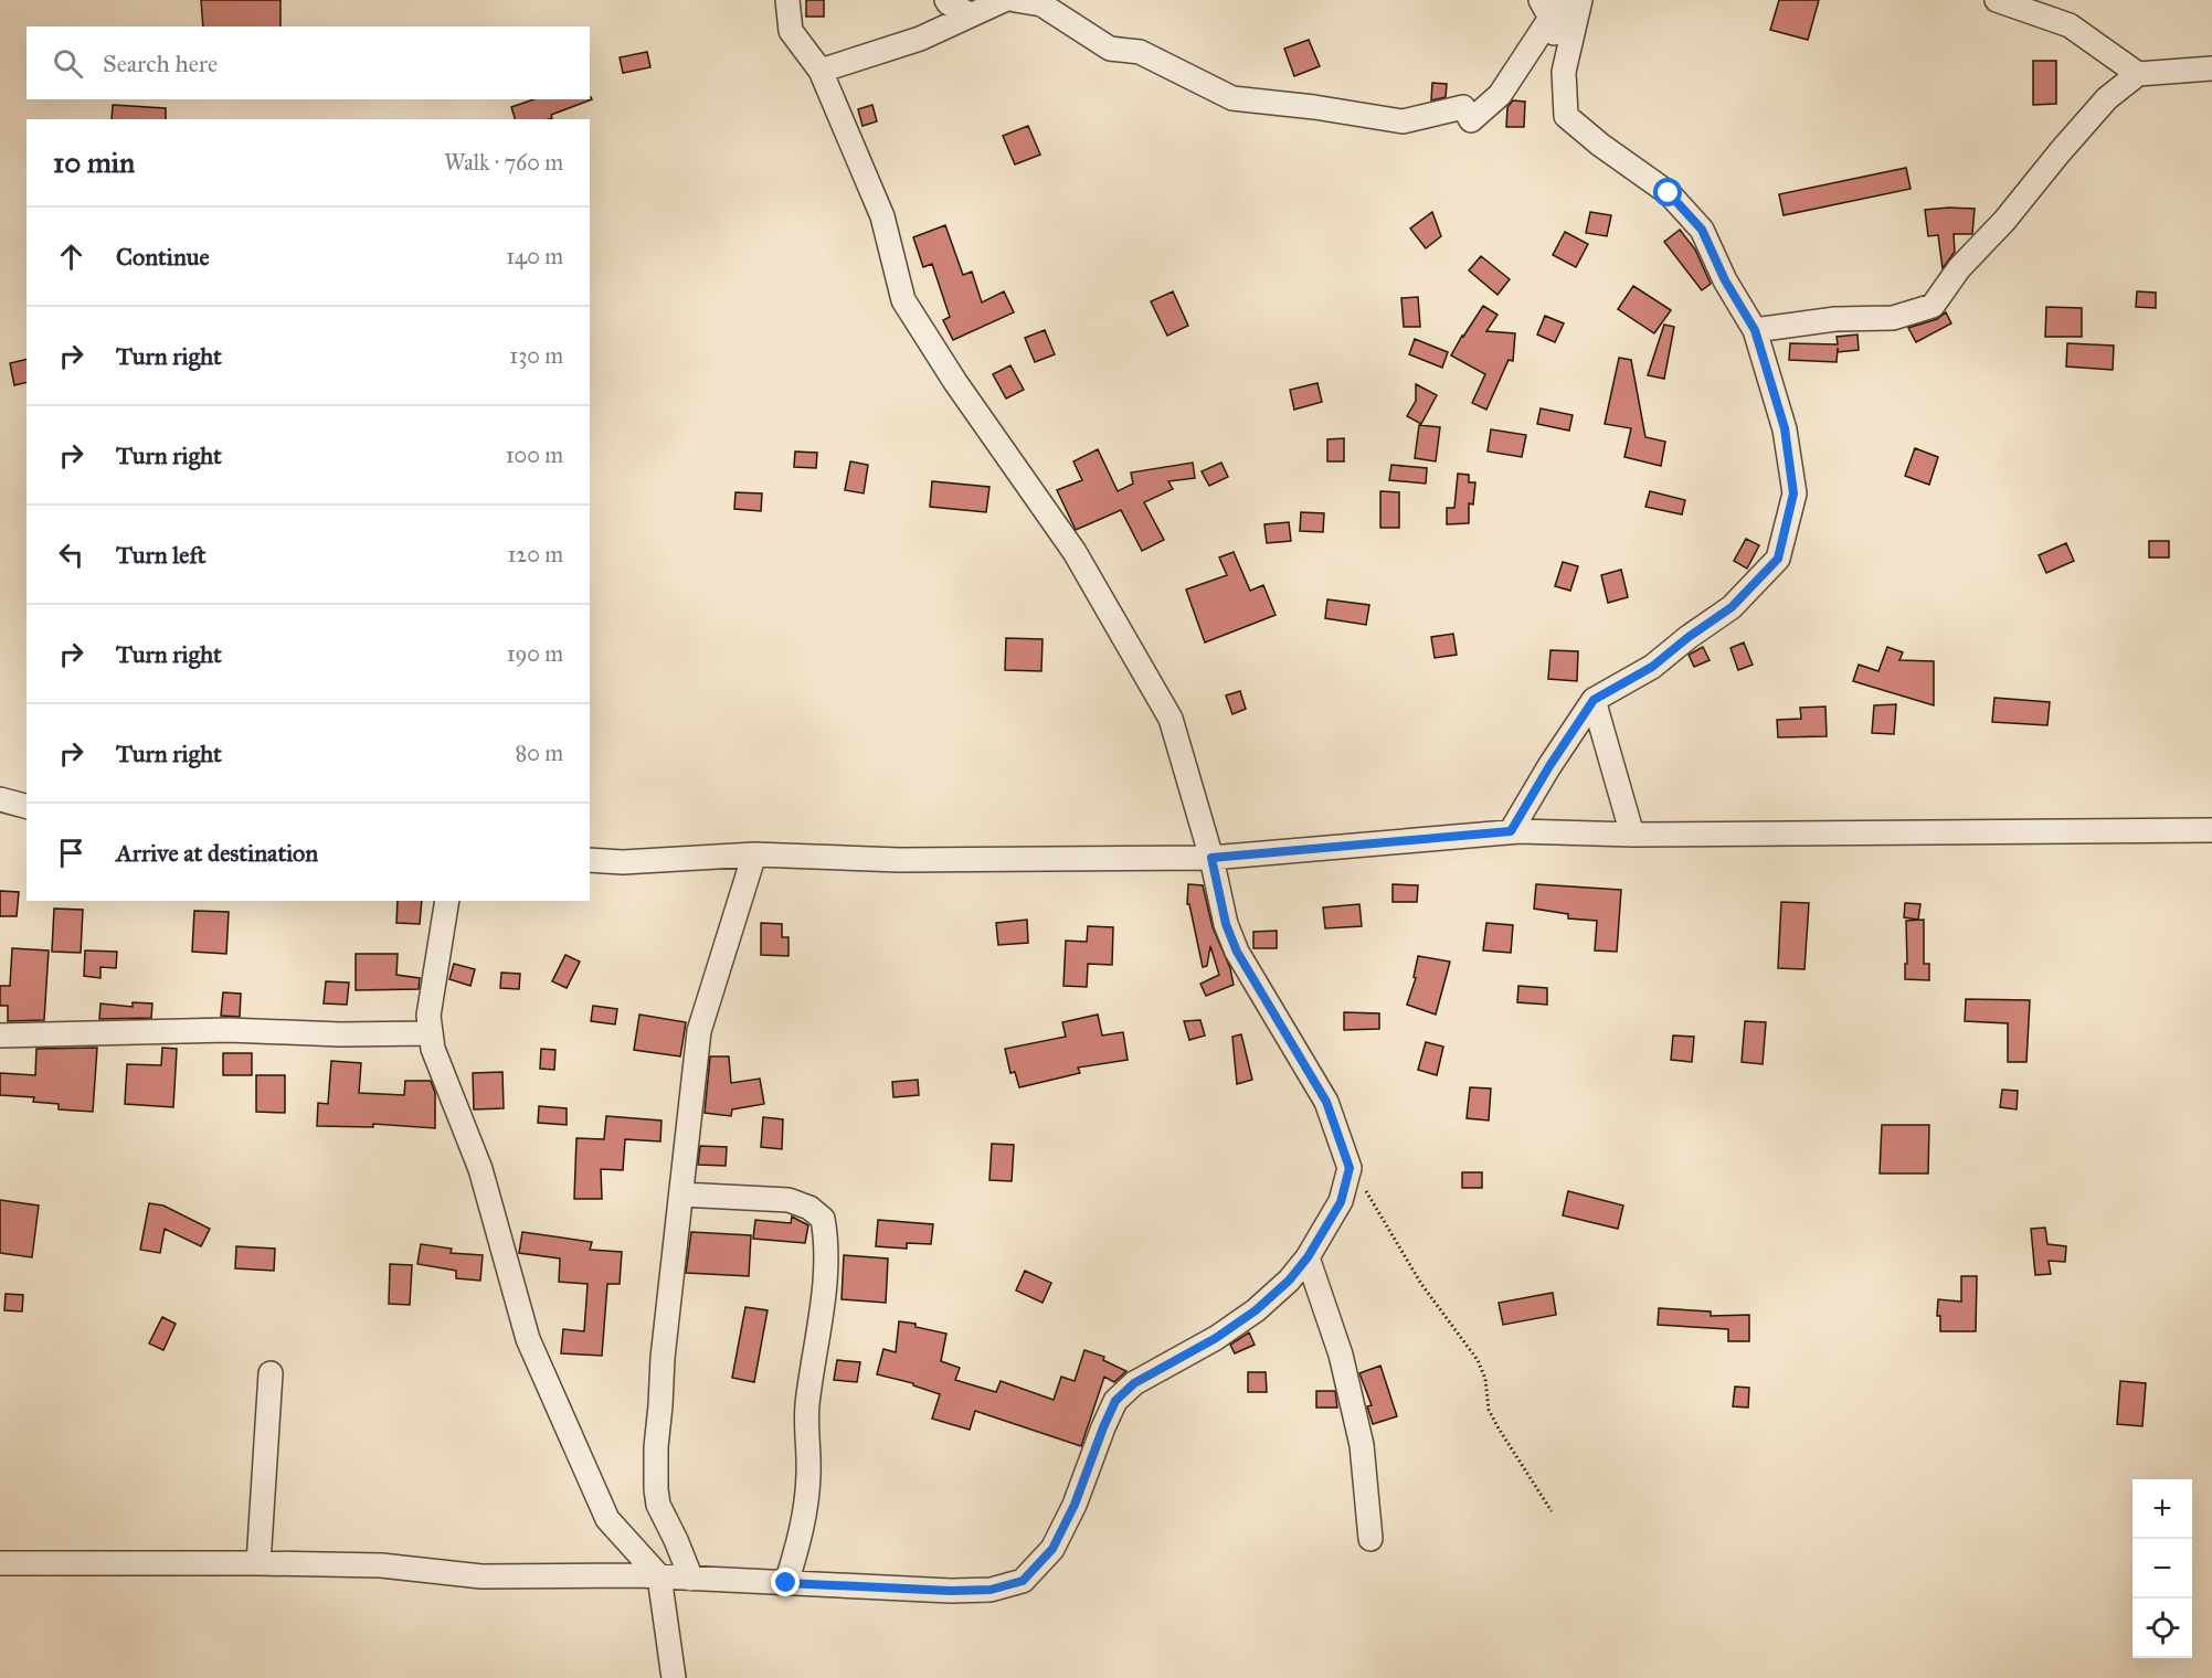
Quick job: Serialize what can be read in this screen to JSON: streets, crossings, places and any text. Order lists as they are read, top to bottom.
{
  "page": {
    "search": "Search here",
    "heading": ["10 min", "Walk · 760 m"],
    "list": [
      ["Continue", "140 m"],
      ["Turn right", "130 m"],
      ["Turn right", "100 m"],
      ["Turn left", "120 m"],
      ["Turn right", "190 m"],
      ["Turn right", "80 m"],
      "Arrive at destination"
    ],
    "map_buttons": ["+", "−"]
  }
}
